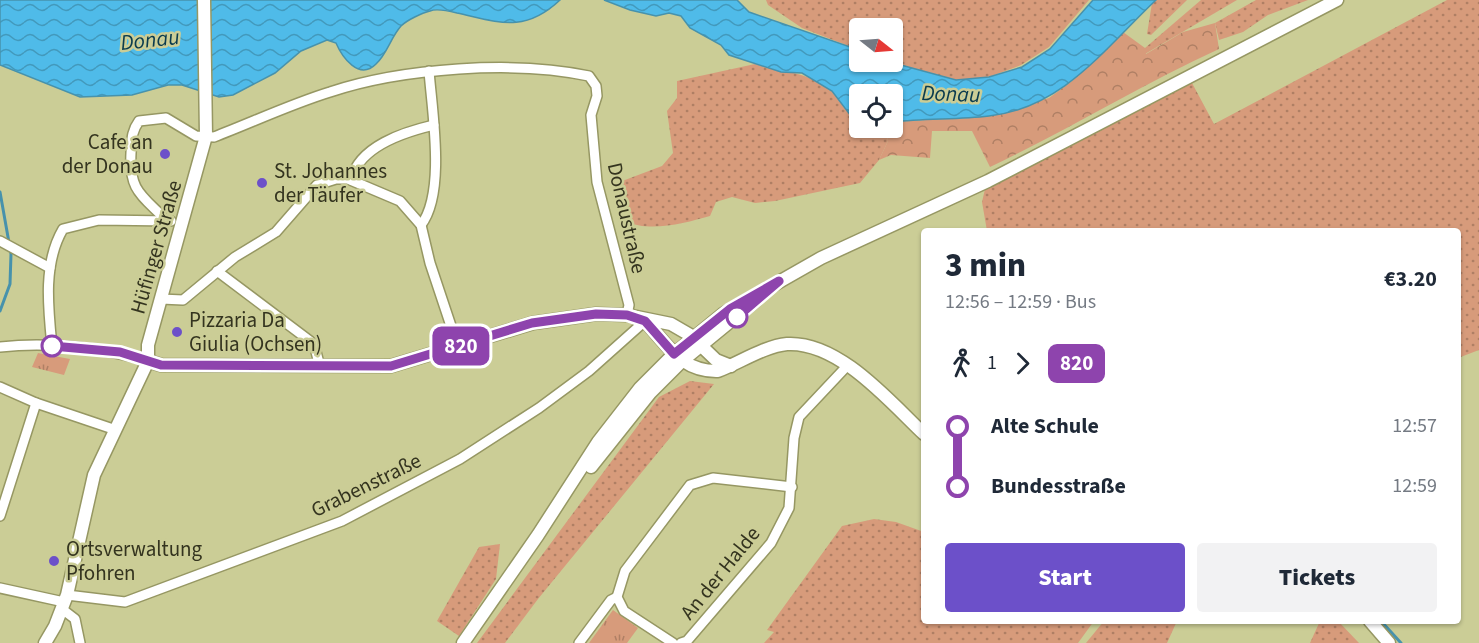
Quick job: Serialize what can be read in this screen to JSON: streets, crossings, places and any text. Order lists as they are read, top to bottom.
{
  "streets": {
    "street": [
      "Donaustraße",
      "Hüfinger Straße",
      "Grabenstraße",
      "An der Halde"
    ]
  },
  "crossings": [
    ["Donaustraße", "Hüfinger Straße"],
    ["Hüfinger Straße", "Grabenstraße"]
  ],
  "water": ["Donau"],
  "places": [
    "Cafe an der Donau",
    "St. Johannes der Täufer",
    "Pizzaria Da Giulia (Ochsen)",
    "Ortsverwaltung Pfohren"
  ],
  "lines": ["bus line 820"],
  "north": "right",
  "page": {
    "on_map": "820",
    "heading": ["3 min", "12:56 – 12:59 · Bus", "€3.20"],
    "legs": ["1", "820"],
    "list": [
      {
        "name": "Alte Schule",
        "value": "12:57"
      },
      {
        "name": "Bundesstraße",
        "value": "12:59"
      }
    ],
    "buttons": ["Start", "Tickets"]
  }
}
